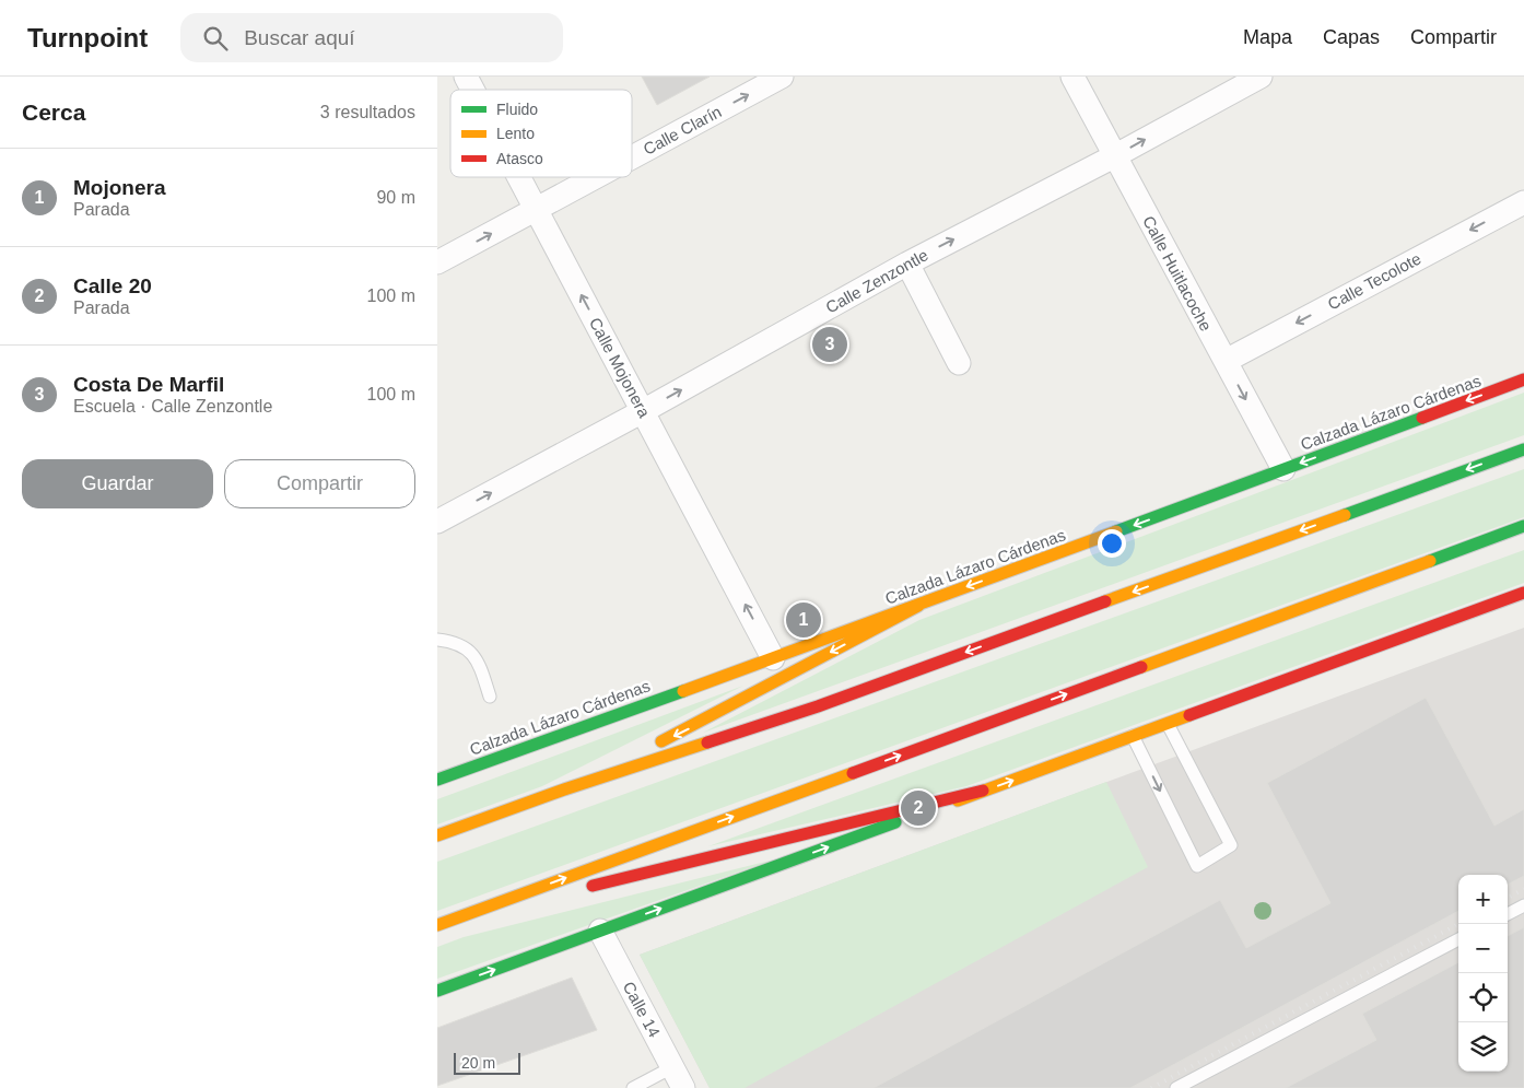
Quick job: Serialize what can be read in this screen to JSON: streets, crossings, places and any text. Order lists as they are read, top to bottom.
{
  "streets": {
    "main road": ["Calzada Lázaro Cárdenas"],
    "street": [
      "Calle Clarín",
      "Calle Huitlacoche",
      "Calle Zenzontle",
      "Calle Tecolote",
      "Calle Mojonera",
      "Calle 14"
    ]
  },
  "crossings": [
    ["Calle Clarín", "Calle Mojonera"],
    ["Calle Huitlacoche", "Calle Zenzontle"],
    ["Calle Huitlacoche", "Calle Tecolote"],
    ["Calle Huitlacoche", "Calzada Lázaro Cárdenas"],
    ["Calle Zenzontle", "Calle Mojonera"],
    ["Calle Mojonera", "Calzada Lázaro Cárdenas"]
  ],
  "one_way": [
    "Calle Clarín",
    "Calle Zenzontle",
    "Calle Tecolote",
    "Calle Mojonera"
  ],
  "legend": ["Fluido", "Lento", "Atasco"],
  "scale_bar": "20 m",
  "page": {
    "header": "Turnpoint",
    "search": "Buscar aquí",
    "nav": ["Mapa", "Capas", "Compartir"],
    "heading": ["Cerca", "3 resultados"],
    "list": [
      {
        "mark": "1",
        "name": "Mojonera",
        "note": "Parada",
        "value": "90 m"
      },
      {
        "mark": "2",
        "name": "Calle 20",
        "note": "Parada",
        "value": "100 m"
      },
      {
        "mark": "3",
        "name": "Costa De Marfil",
        "note": "Escuela · Calle Zenzontle",
        "value": "100 m"
      }
    ],
    "pins": ["3", "1", "2"],
    "buttons": ["Guardar", "Compartir"],
    "map_buttons": ["+", "−"],
    "scale": "20 m"
  }
}
